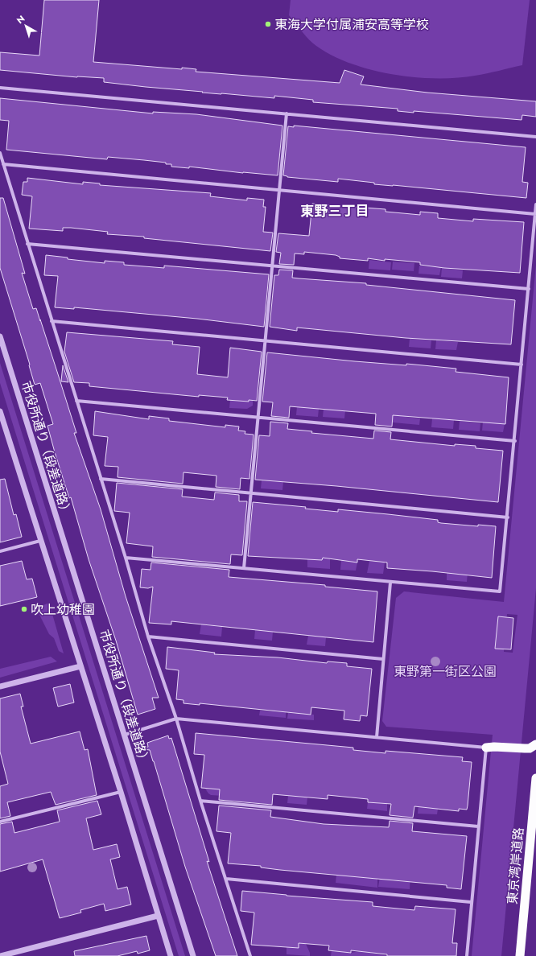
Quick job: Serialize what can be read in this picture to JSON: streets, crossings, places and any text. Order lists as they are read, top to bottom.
{
  "streets": {
    "highway": ["東京湾岸道路"],
    "street": ["市役所通り（段差道路）"]
  },
  "districts": ["東野三丁目"],
  "parks": ["東野第一街区公園"],
  "places": ["東海大学付属浦安高等学校", "吹上幼稚園"],
  "north": "top left"
}
